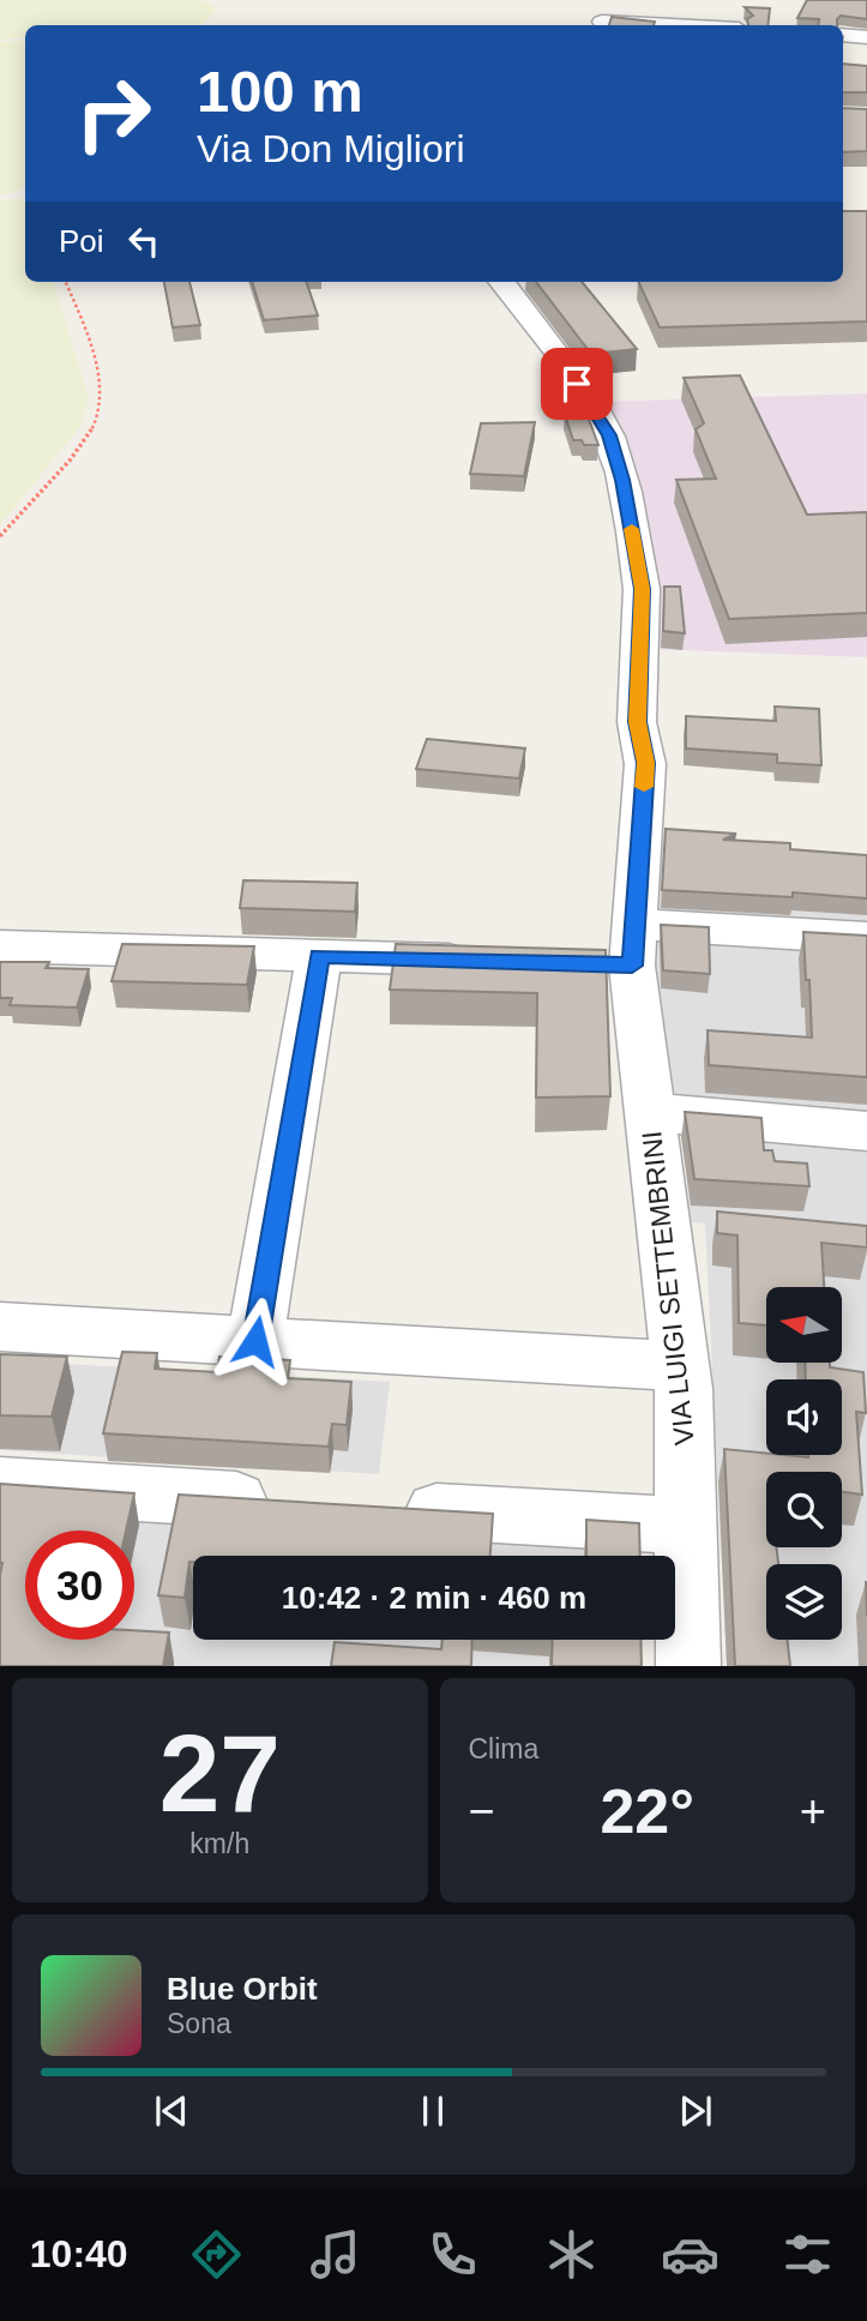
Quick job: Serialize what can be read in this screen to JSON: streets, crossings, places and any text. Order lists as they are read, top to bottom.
{
  "streets": {
    "street": ["VIA LUIGI SETTEMBRINI"]
  },
  "north": "left",
  "page": {
    "turn": ["100 m", "Via Don Migliori"],
    "then": "Poi",
    "limit": "30",
    "trip": "10:42 · 2 min · 460 m",
    "tile": [
      ["27", "km/h"],
      "Clima"
    ],
    "heat": ["−", "22°", "+"],
    "song": ["Blue Orbit", "Sona"],
    "tabs": "10:40"
  }
}
